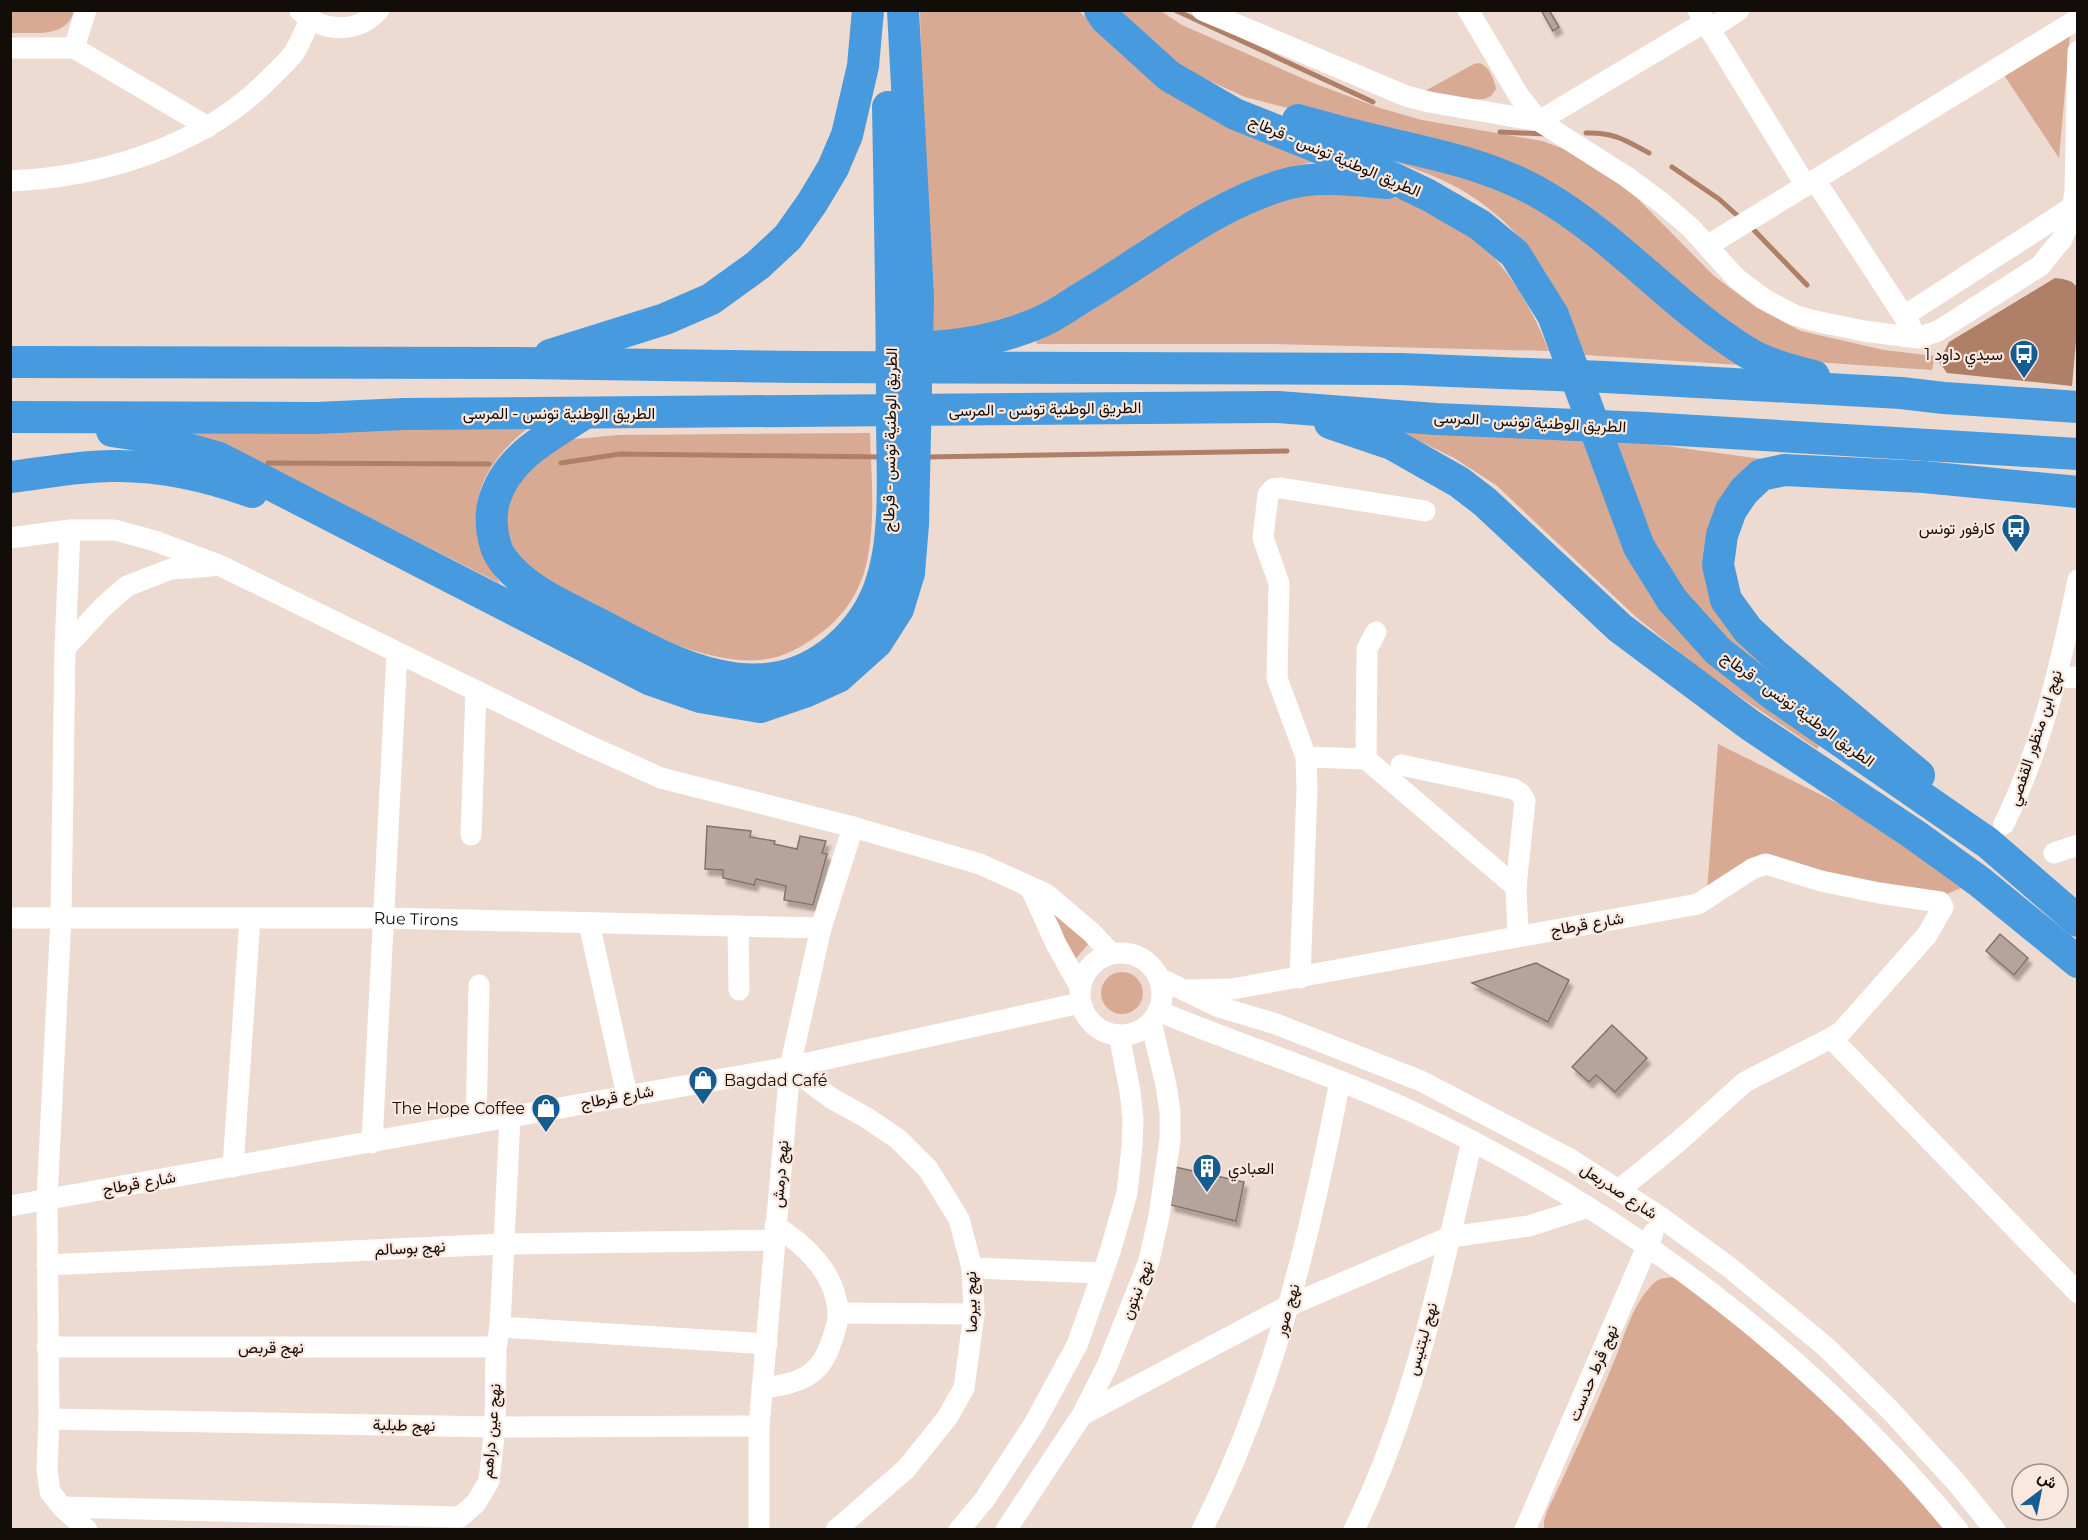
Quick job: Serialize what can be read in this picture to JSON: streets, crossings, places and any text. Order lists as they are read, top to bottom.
{
  "streets": {
    "highway": ["الطريق الوطنية تونس - قرطاج", "الطريق الوطنية تونس - المرسى"],
    "street": [
      "نهج ابن منظور القفصي",
      "Rue Tirons",
      "شارع قرطاج",
      "نهج درمش",
      "شارع صدربعل",
      "نهج بوسالم",
      "نهج نبتون",
      "نهج بيرصا",
      "نهج صور",
      "نهج لبتنيس",
      "نهج قربص",
      "نهج قرط حدست",
      "نهج طبلبة",
      "نهج عين دراهم"
    ]
  },
  "crossings": [
    ["الطريق الوطنية تونس - قرطاج", "الطريق الوطنية تونس - المرسى"],
    ["الطريق الوطنية تونس - قرطاج", "نهج ابن منظور القفصي"],
    ["Rue Tirons", "نهج درمش"],
    ["شارع قرطاج", "نهج درمش"],
    ["شارع قرطاج", "شارع صدربعل"],
    ["شارع قرطاج", "نهج نبتون"],
    ["شارع قرطاج", "نهج بيرصا"],
    ["شارع قرطاج", "نهج عين دراهم"],
    ["نهج درمش", "نهج بوسالم"],
    ["نهج درمش", "نهج بيرصا"],
    ["نهج درمش", "نهج قربص"],
    ["نهج درمش", "نهج طبلبة"],
    ["شارع صدربعل", "نهج نبتون"],
    ["شارع صدربعل", "نهج صور"],
    ["شارع صدربعل", "نهج لبتنيس"],
    ["شارع صدربعل", "نهج قرط حدست"],
    ["نهج بوسالم", "نهج عين دراهم"],
    ["نهج قربص", "نهج عين دراهم"],
    ["نهج طبلبة", "نهج عين دراهم"]
  ],
  "places": {
    "bus stop": ["سيدي داود 1", "كارفور تونس"],
    "shop": ["Bagdad Café", "The Hope Coffee"],
    "building": ["العبادي"]
  },
  "north": "top right"
}
